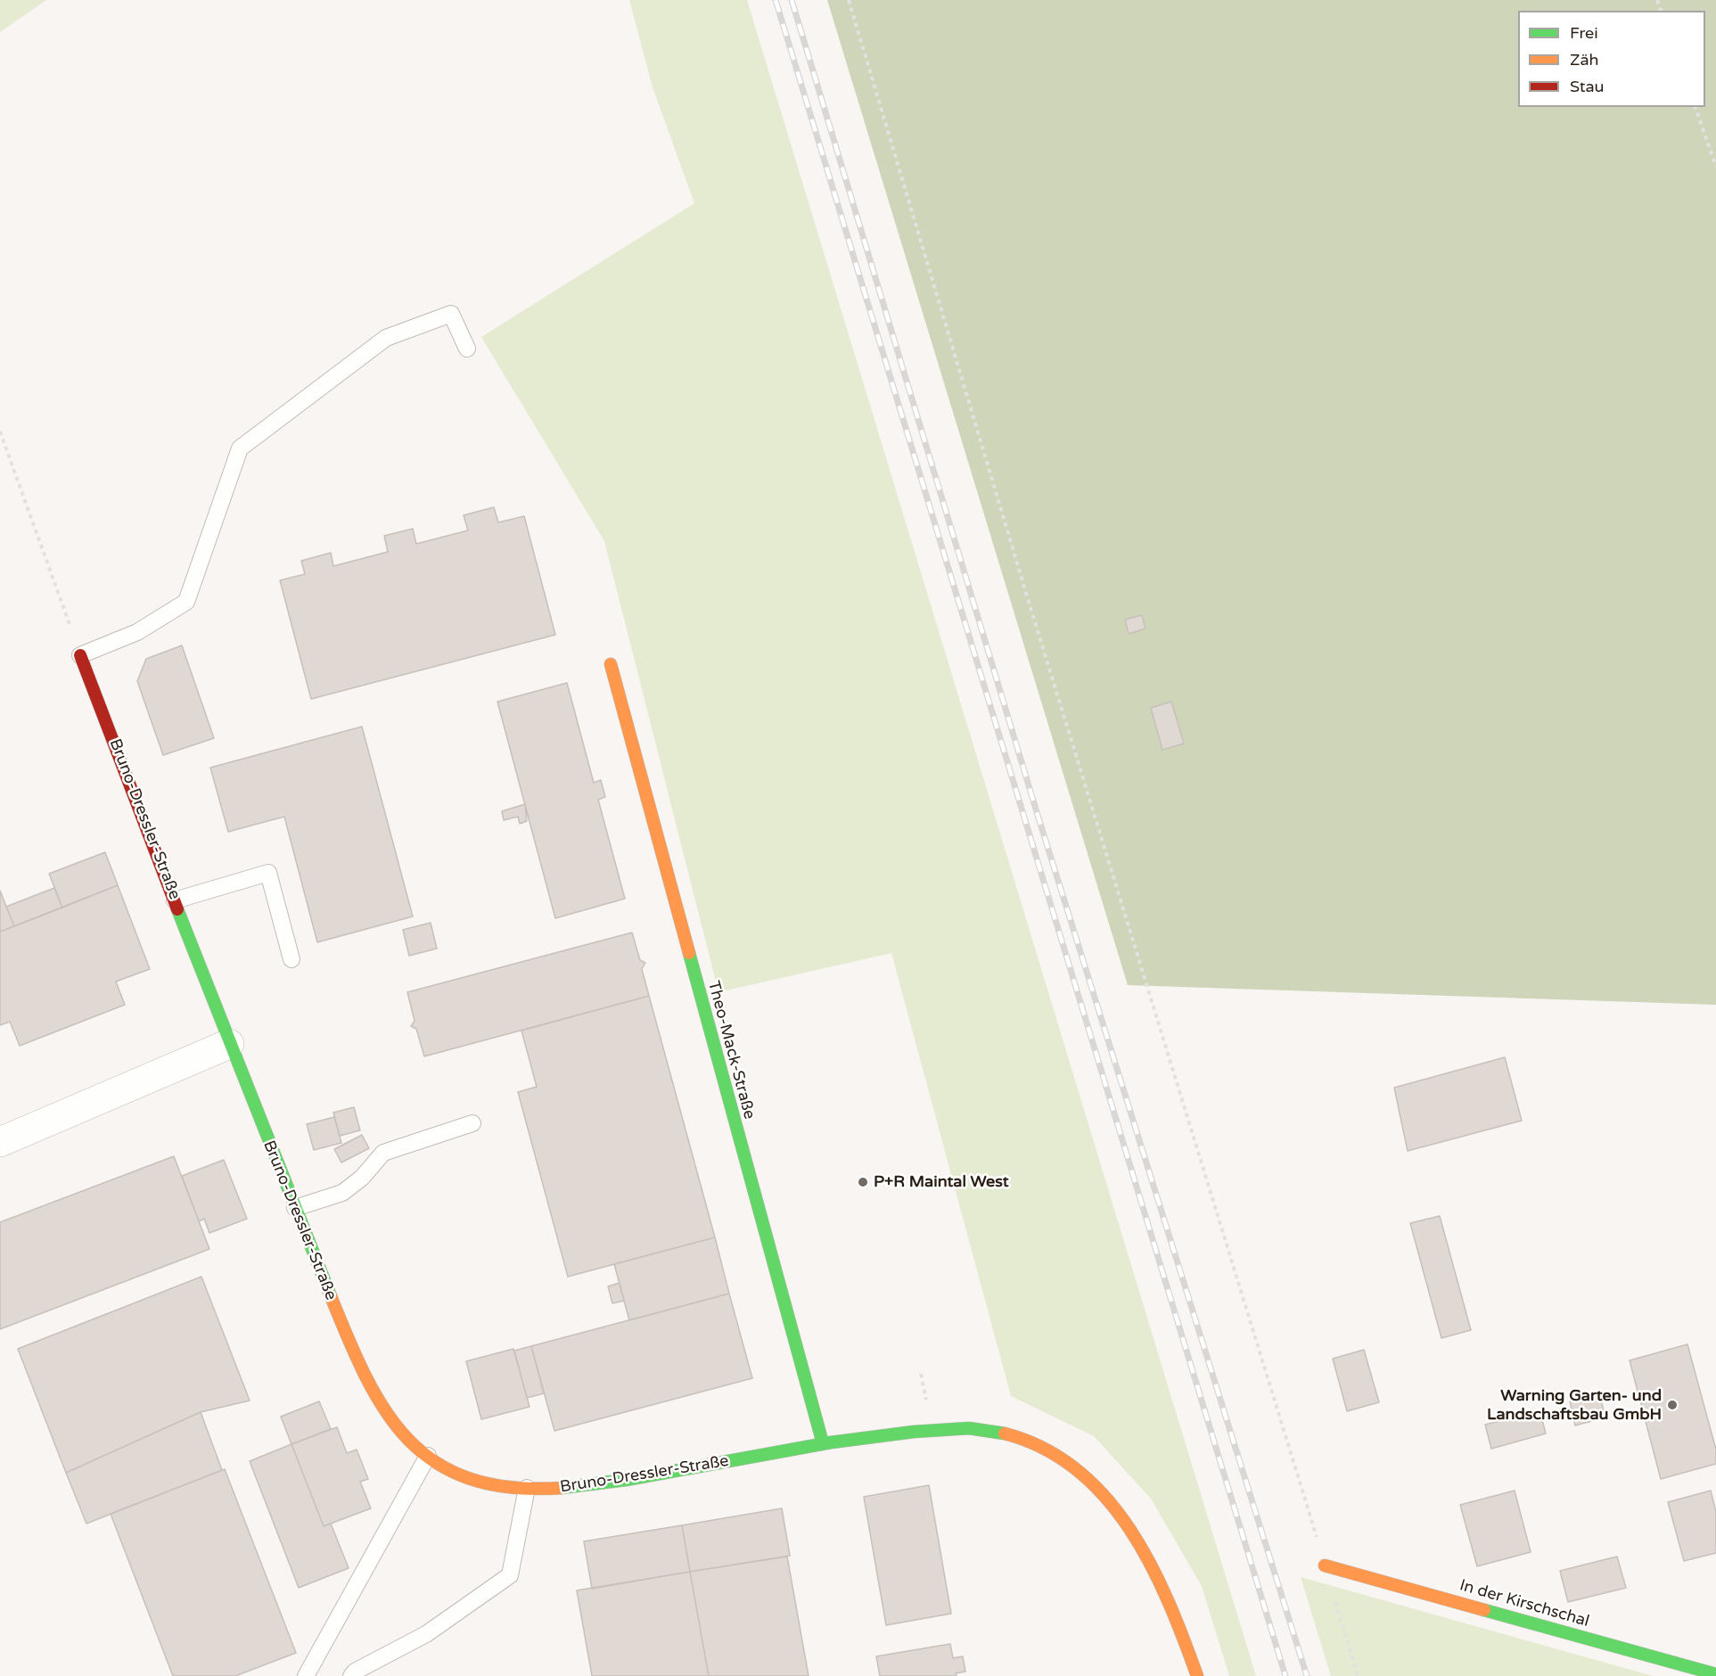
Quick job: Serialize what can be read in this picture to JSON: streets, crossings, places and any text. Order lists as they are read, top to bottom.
{
  "streets": {
    "street": ["Bruno-Dressler-Straße", "Theo-Mack-Straße", "In der Kirschschal"]
  },
  "crossings": [
    ["Bruno-Dressler-Straße", "Theo-Mack-Straße"]
  ],
  "places": ["P+R Maintal West", "Warning Garten- und Landschaftsbau GmbH"],
  "legend": ["Frei", "Zäh", "Stau"]
}
